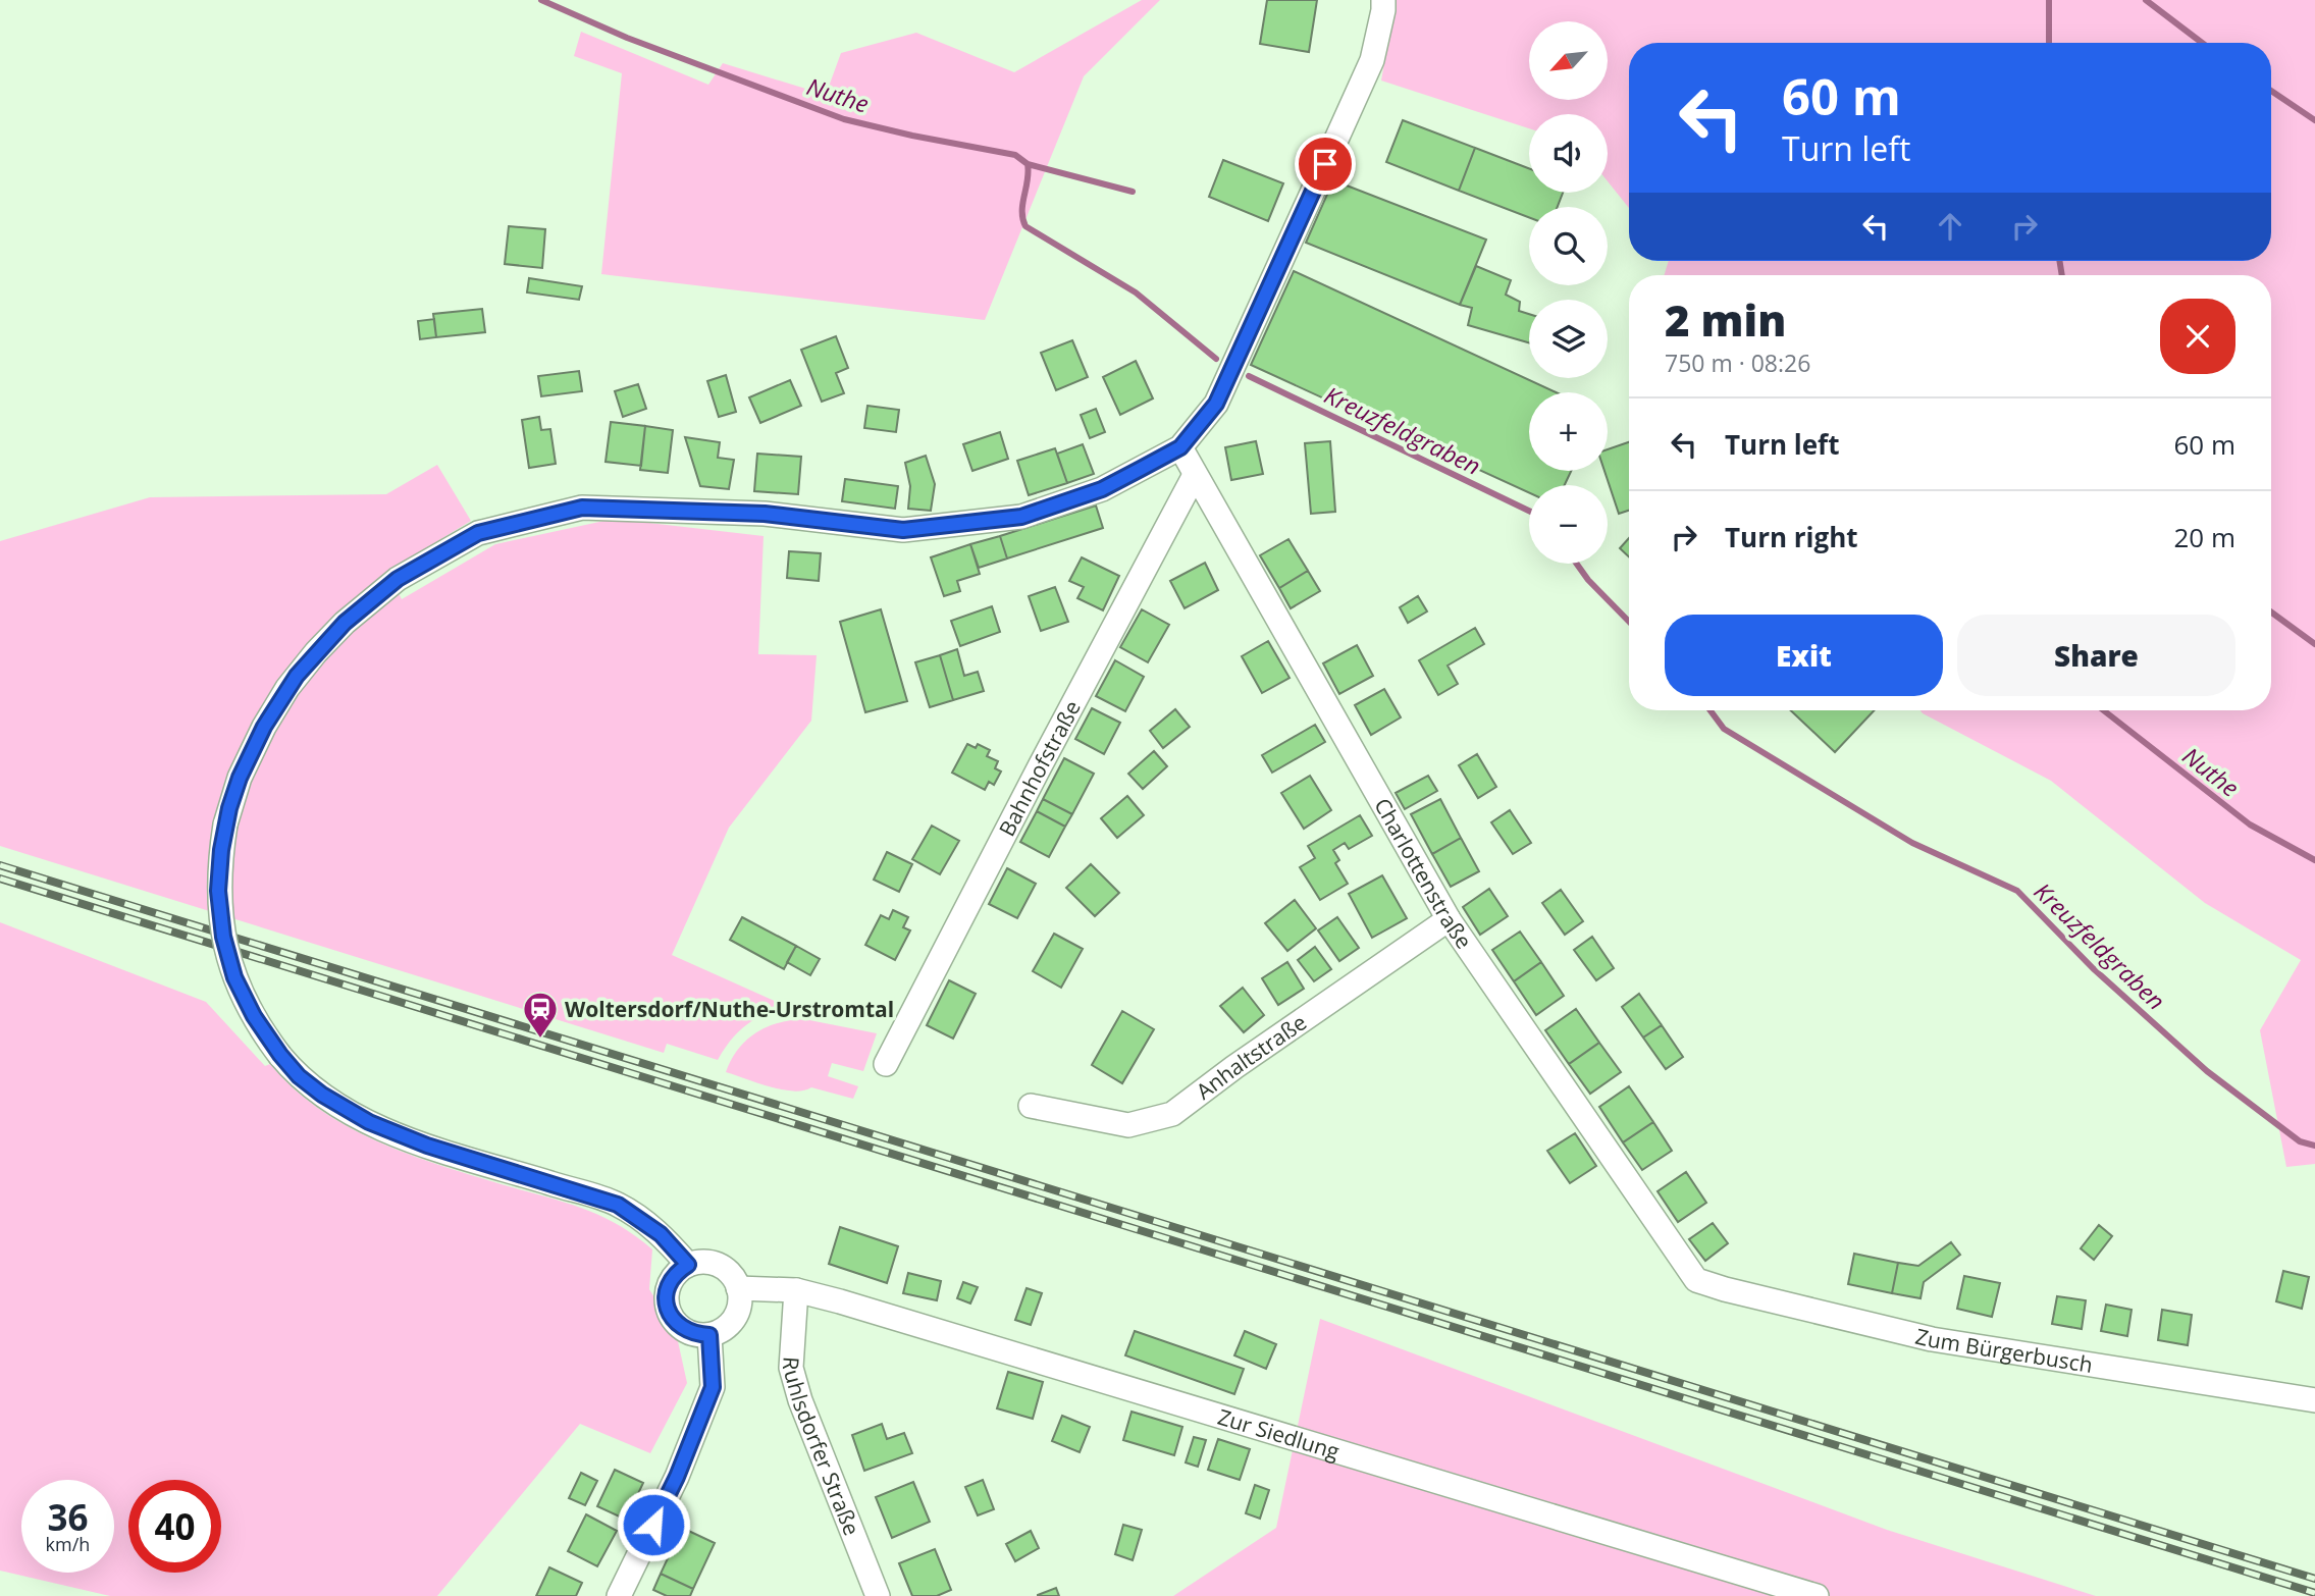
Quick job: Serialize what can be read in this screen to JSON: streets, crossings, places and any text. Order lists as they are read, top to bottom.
{
  "streets": {
    "street": [
      "Bahnhofstraße",
      "Charlottenstraße",
      "Anhaltstraße",
      "Zum Bürgerbusch",
      "Zur Siedlung",
      "Ruhlsdorfer Straße"
    ]
  },
  "crossings": [
    ["Bahnhofstraße", "Charlottenstraße"],
    ["Charlottenstraße", "Anhaltstraße"],
    ["Charlottenstraße", "Zum Bürgerbusch"],
    ["Zur Siedlung", "Ruhlsdorfer Straße"]
  ],
  "water": ["Nuthe", "Kreuzfeldgraben"],
  "places": {
    "station": ["Woltersdorf/Nuthe-Urstromtal"]
  },
  "north": "bottom left",
  "page": {
    "map_buttons": ["+", "−"],
    "turn": ["60 m", "Turn left"],
    "heading": ["2 min", "750 m · 08:26"],
    "list": [
      {
        "name": "Turn left",
        "value": "60 m"
      },
      {
        "name": "Turn right",
        "value": "20 m"
      }
    ],
    "buttons": ["Exit", "Share"],
    "speed": "36 km/h",
    "limit": "40"
  }
}
